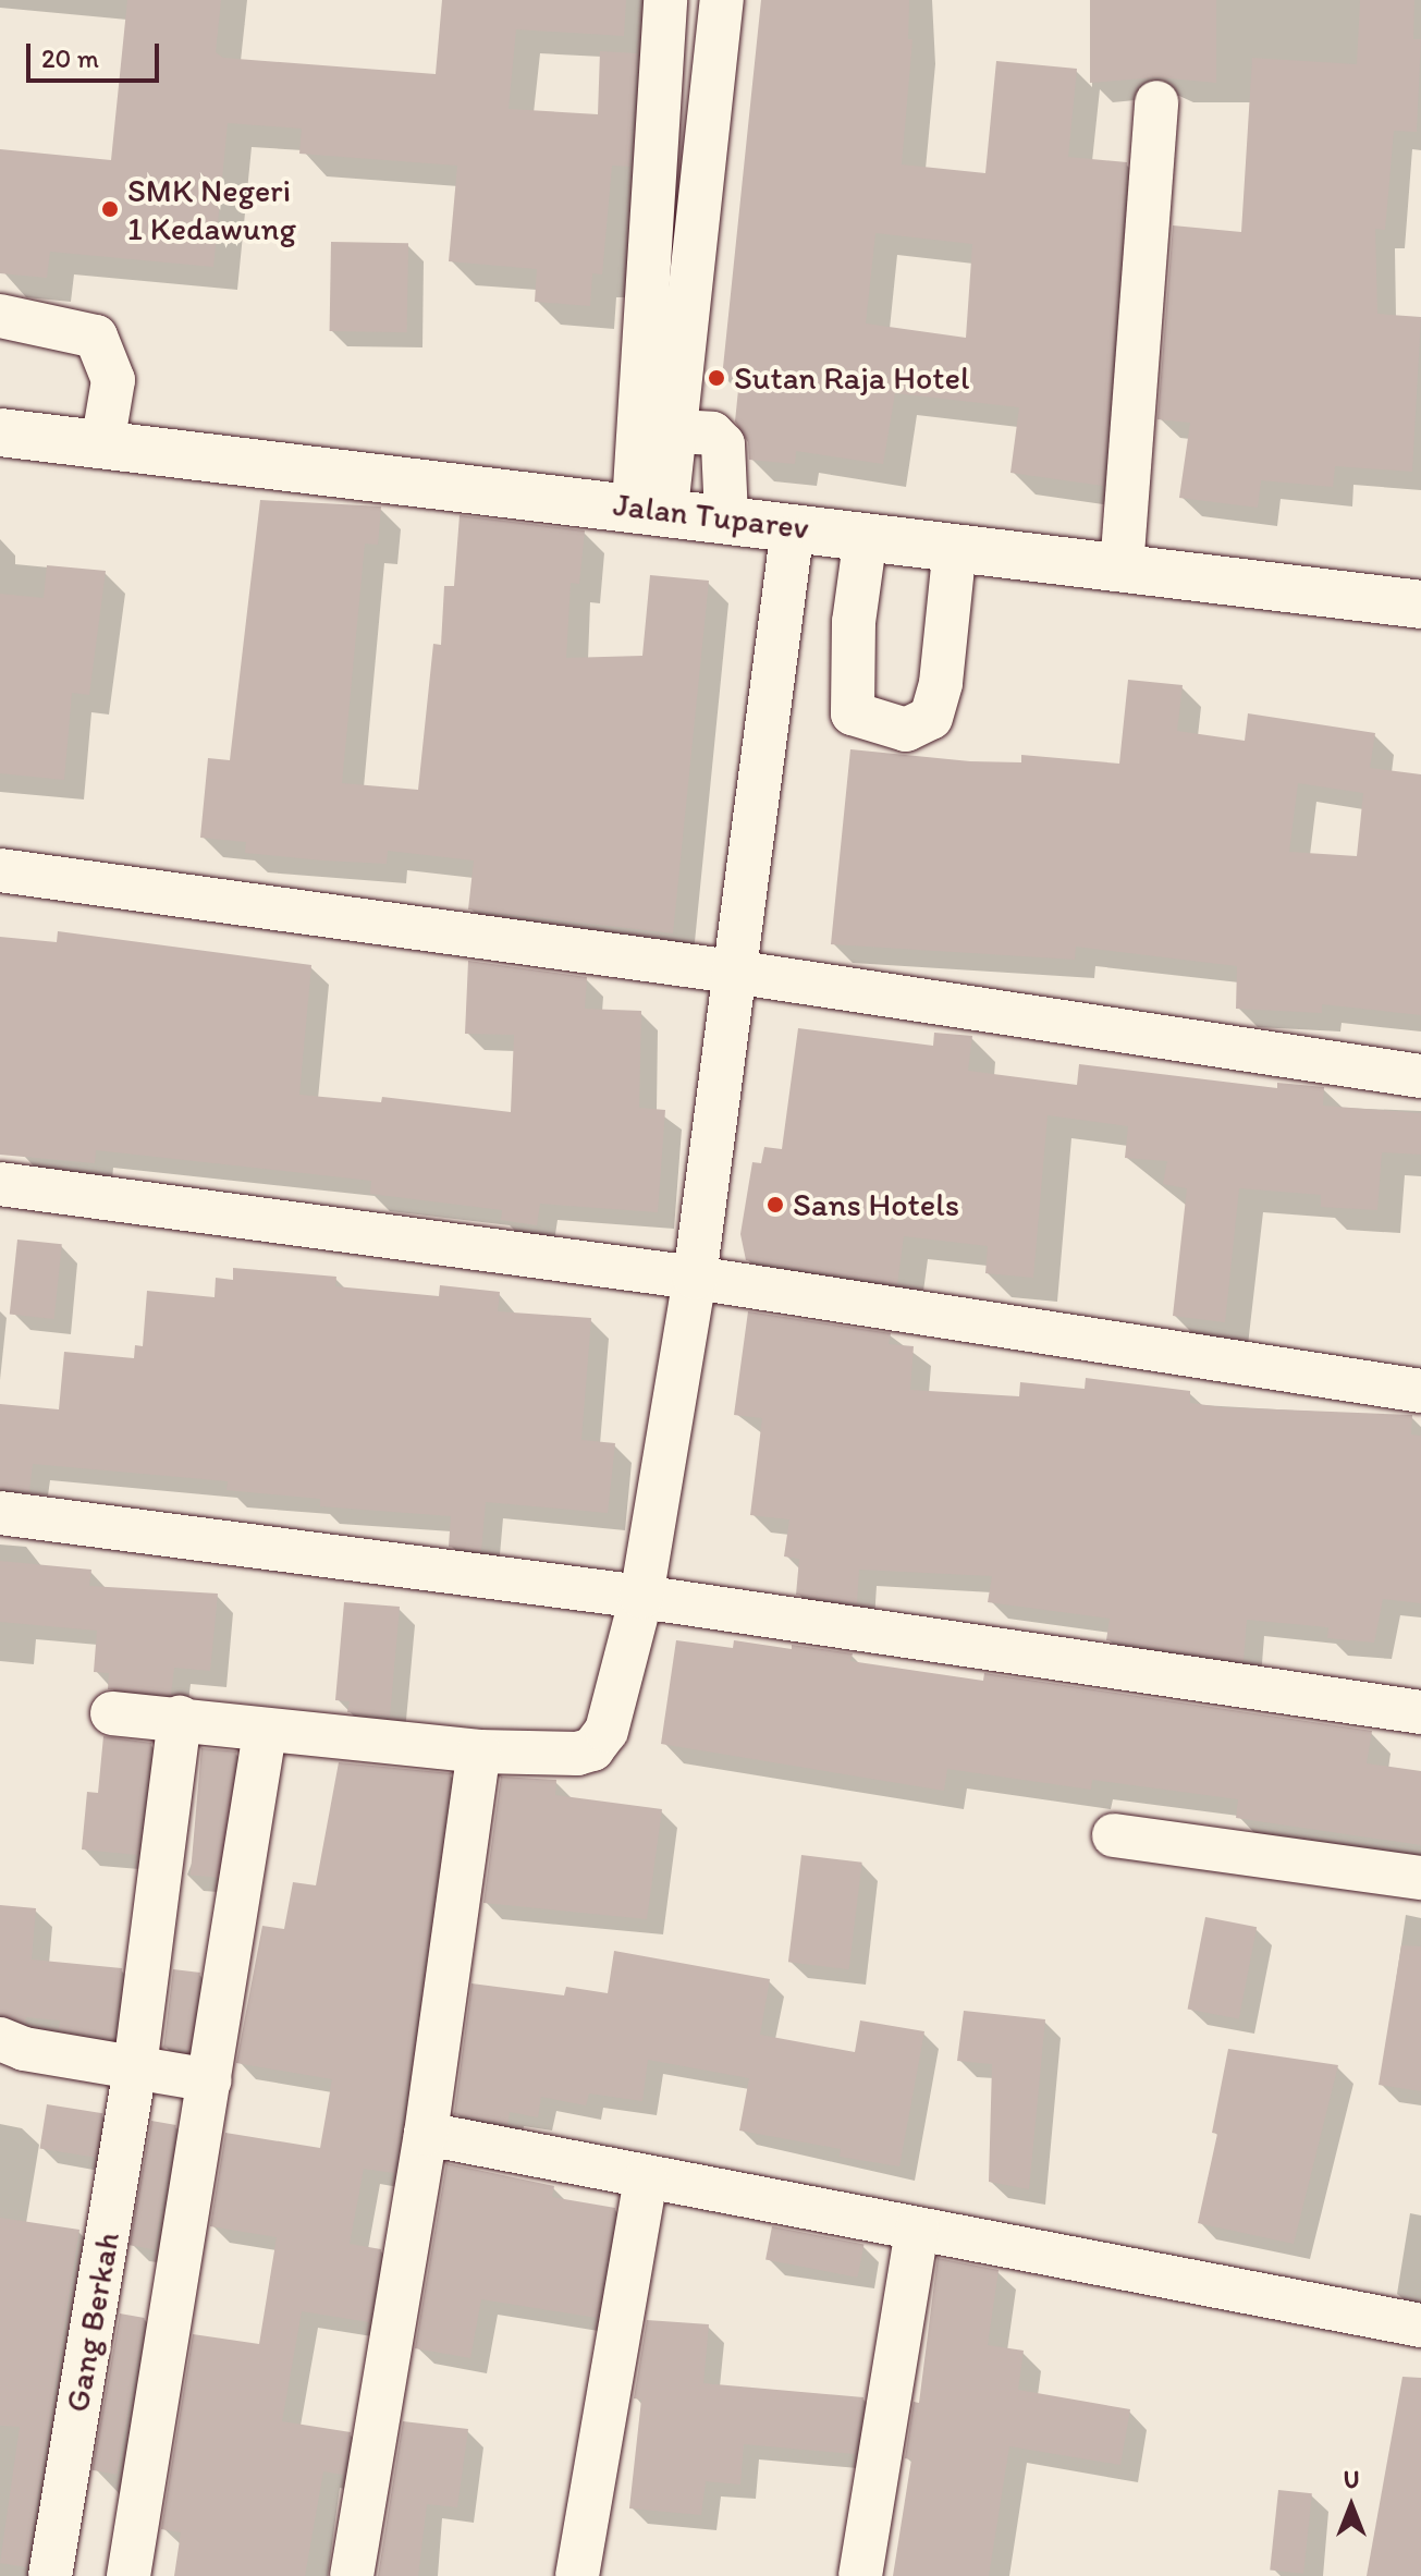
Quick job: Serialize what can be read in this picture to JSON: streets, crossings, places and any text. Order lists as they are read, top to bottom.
{
  "streets": {
    "main road": ["Jalan Tuparev"],
    "street": ["Gang Berkah"]
  },
  "places": ["SMK Negeri 1 Kedawung", "Sutan Raja Hotel", "Sans Hotels"],
  "scale_bar": "20 m",
  "north": "top"
}
